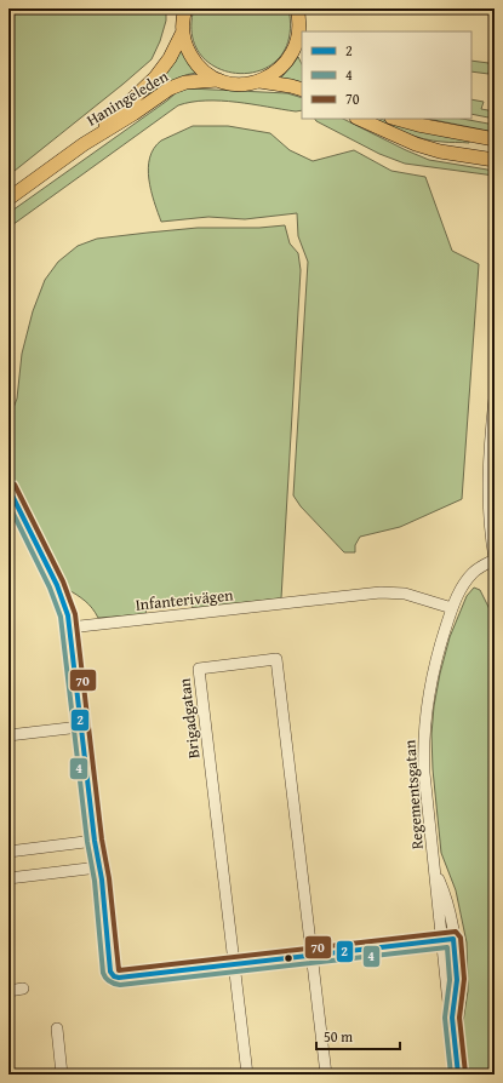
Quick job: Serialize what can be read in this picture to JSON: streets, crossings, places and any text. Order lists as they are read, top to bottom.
{
  "streets": {
    "main road": ["Haningeleden"],
    "street": ["Infanterivägen", "Brigadgatan", "Regementsgatan"]
  },
  "crossings": [
    ["Infanterivägen", "Regementsgatan"]
  ],
  "lines": ["transit line 70", "transit line 2", "transit line 4"],
  "legend": ["2", "4", "70"],
  "scale_bar": "50 m"
}
